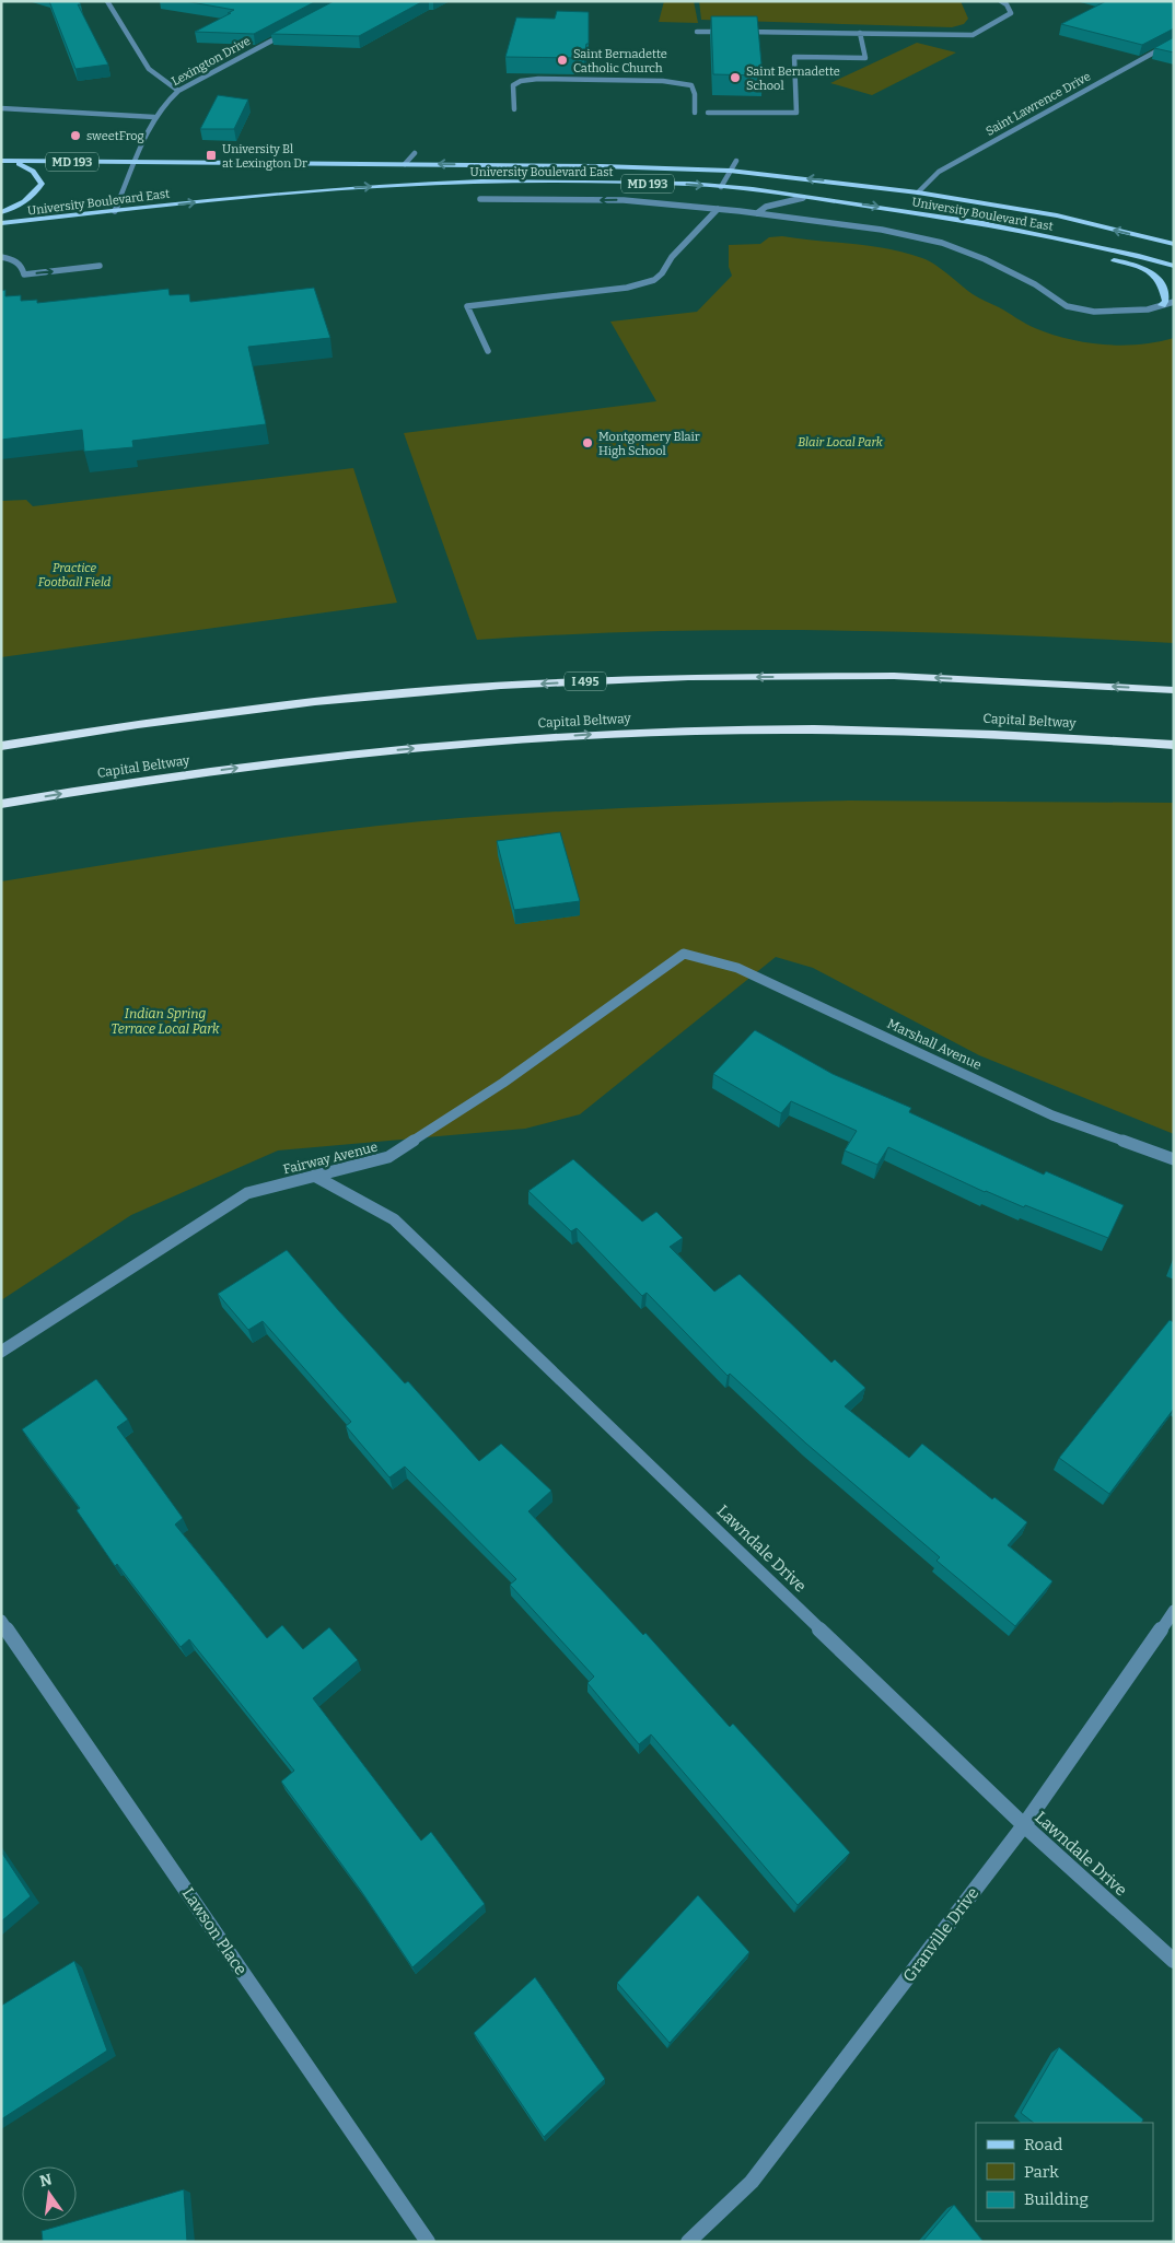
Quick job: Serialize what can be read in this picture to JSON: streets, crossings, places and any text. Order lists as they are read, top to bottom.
{
  "streets": {
    "highway": ["I 495", "Capital Beltway"],
    "main road": ["MD 193", "University Boulevard East"],
    "street": [
      "Lexington Drive",
      "Saint Lawrence Drive",
      "Marshall Avenue",
      "Fairway Avenue",
      "Lawndale Drive",
      "Lawson Place",
      "Granville Drive"
    ]
  },
  "crossings": [
    ["Lexington Drive", "University Boulevard East"],
    ["Saint Lawrence Drive", "University Boulevard East"],
    ["Marshall Avenue", "Fairway Avenue"],
    ["Fairway Avenue", "Lawndale Drive"],
    ["Lawndale Drive", "Granville Drive"]
  ],
  "parks": ["Blair Local Park", "Practice Football Field", "Indian Spring Terrace Local Park"],
  "places": {
    "other": [
      "Saint Bernadette Catholic Church",
      "Saint Bernadette School",
      "sweetFrog",
      "Montgomery Blair High School"
    ],
    "transit": ["University Bl at Lexington Dr"]
  },
  "legend": ["Road", "Park", "Building"],
  "north": "top"
}
